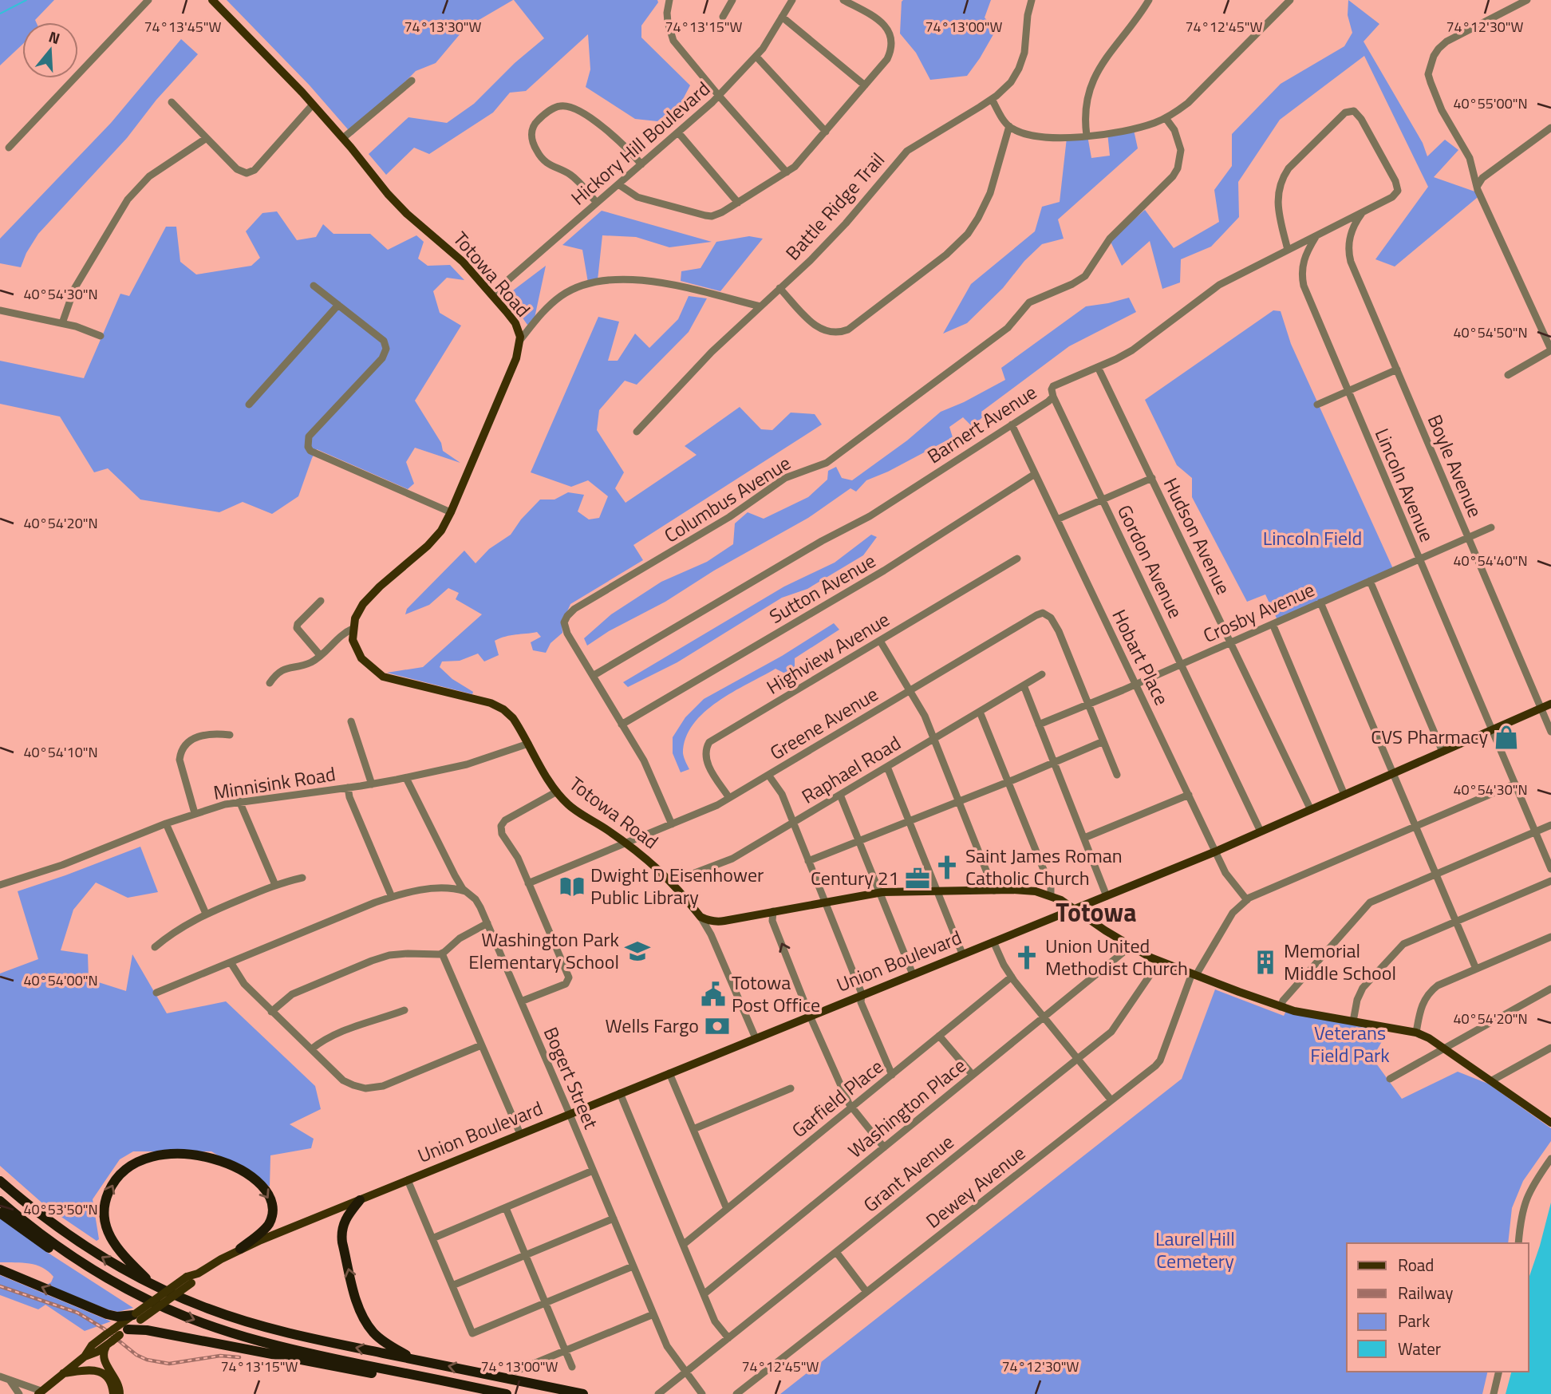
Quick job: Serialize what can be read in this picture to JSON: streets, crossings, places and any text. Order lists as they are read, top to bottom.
{
  "streets": {
    "main road": ["Totowa Road", "Union Boulevard"],
    "street": [
      "Hickory Hill Boulevard",
      "Battle Ridge Trail",
      "Barnert Avenue",
      "Boyle Avenue",
      "Lincoln Avenue",
      "Columbus Avenue",
      "Hudson Avenue",
      "Gordon Avenue",
      "Sutton Avenue",
      "Crosby Avenue",
      "Highview Avenue",
      "Hobart Place",
      "Greene Avenue",
      "Raphael Road",
      "Minnisink Road",
      "Bogert Street",
      "Garfield Place",
      "Washington Place",
      "Grant Avenue",
      "Dewey Avenue"
    ]
  },
  "crossings": [
    ["Hickory Hill Boulevard", "Totowa Road"],
    ["Totowa Road", "Greene Avenue"],
    ["Totowa Road", "Raphael Road"],
    ["Totowa Road", "Minnisink Road"],
    ["Barnert Avenue", "Boyle Avenue"],
    ["Barnert Avenue", "Lincoln Avenue"],
    ["Barnert Avenue", "Columbus Avenue"],
    ["Barnert Avenue", "Hudson Avenue"],
    ["Barnert Avenue", "Gordon Avenue"],
    ["Barnert Avenue", "Hobart Place"],
    ["Boyle Avenue", "Crosby Avenue"],
    ["Boyle Avenue", "Union Boulevard"],
    ["Lincoln Avenue", "Crosby Avenue"],
    ["Lincoln Avenue", "Union Boulevard"],
    ["Hudson Avenue", "Crosby Avenue"],
    ["Hudson Avenue", "Union Boulevard"],
    ["Gordon Avenue", "Crosby Avenue"],
    ["Gordon Avenue", "Union Boulevard"],
    ["Sutton Avenue", "Hobart Place"],
    ["Crosby Avenue", "Hobart Place"],
    ["Crosby Avenue", "Greene Avenue"],
    ["Highview Avenue", "Greene Avenue"],
    ["Hobart Place", "Union Boulevard"],
    ["Hobart Place", "Dewey Avenue"],
    ["Minnisink Road", "Bogert Street"],
    ["Union Boulevard", "Bogert Street"],
    ["Bogert Street", "Grant Avenue"]
  ],
  "districts": ["Totowa"],
  "parks": ["Lincoln Field", "Veterans Field Park", "Laurel Hill Cemetery"],
  "places": {
    "shop": ["CVS Pharmacy"],
    "church": ["Saint James Roman Catholic Church", "Union United Methodist Church"],
    "office": ["Century 21"],
    "library": ["Dwight D Eisenhower Public Library"],
    "school or university": ["Washington Park Elementary School"],
    "building": ["Memorial Middle School"],
    "public building": ["Totowa Post Office"],
    "bank": ["Wells Fargo"]
  },
  "legend": [
    "Road",
    "Railway",
    "Park",
    "Water"
  ],
  "north": "top",
  "coordinates": [
    "74°13'45\"W",
    "74°13'30\"W",
    "74°13'15\"W",
    "74°13'00\"W",
    "74°12'45\"W",
    "74°12'30\"W",
    "40°55'00\"N",
    "40°54'30\"N",
    "40°54'50\"N",
    "40°54'20\"N",
    "40°54'40\"N",
    "40°54'10\"N",
    "40°54'00\"N",
    "40°53'50\"N"
  ]
}
